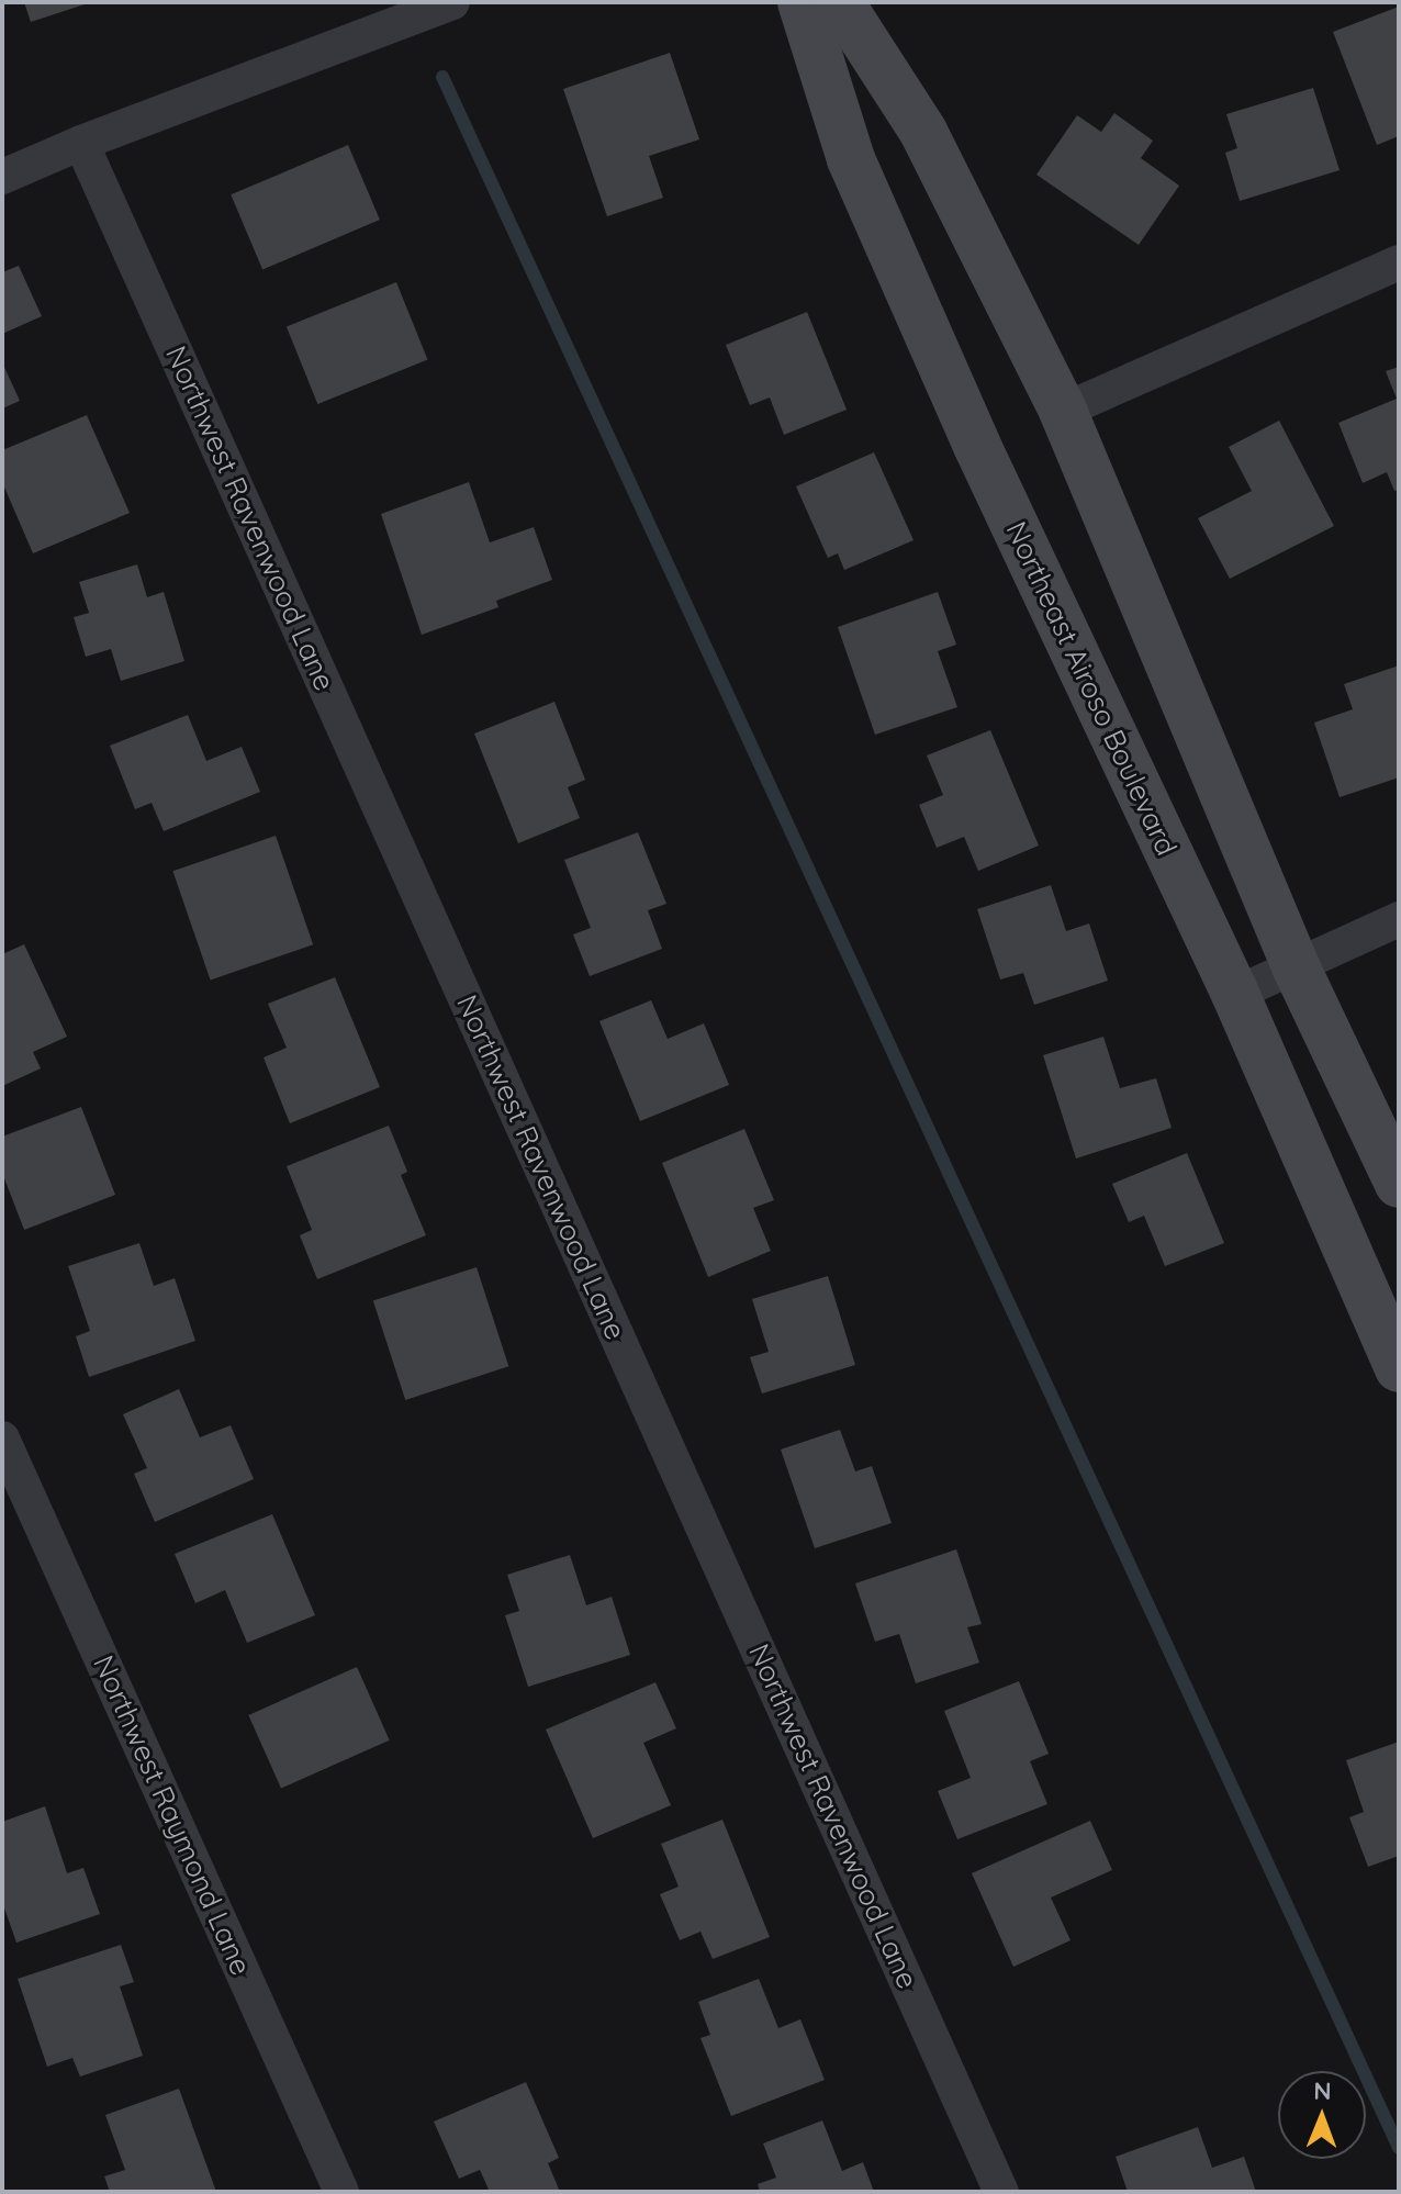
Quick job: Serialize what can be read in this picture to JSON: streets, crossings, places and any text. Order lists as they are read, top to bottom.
{
  "streets": {
    "main road": ["Northeast Airoso Boulevard"],
    "street": ["Northwest Ravenwood Lane", "Northwest Raymond Lane"]
  },
  "north": "top"
}
